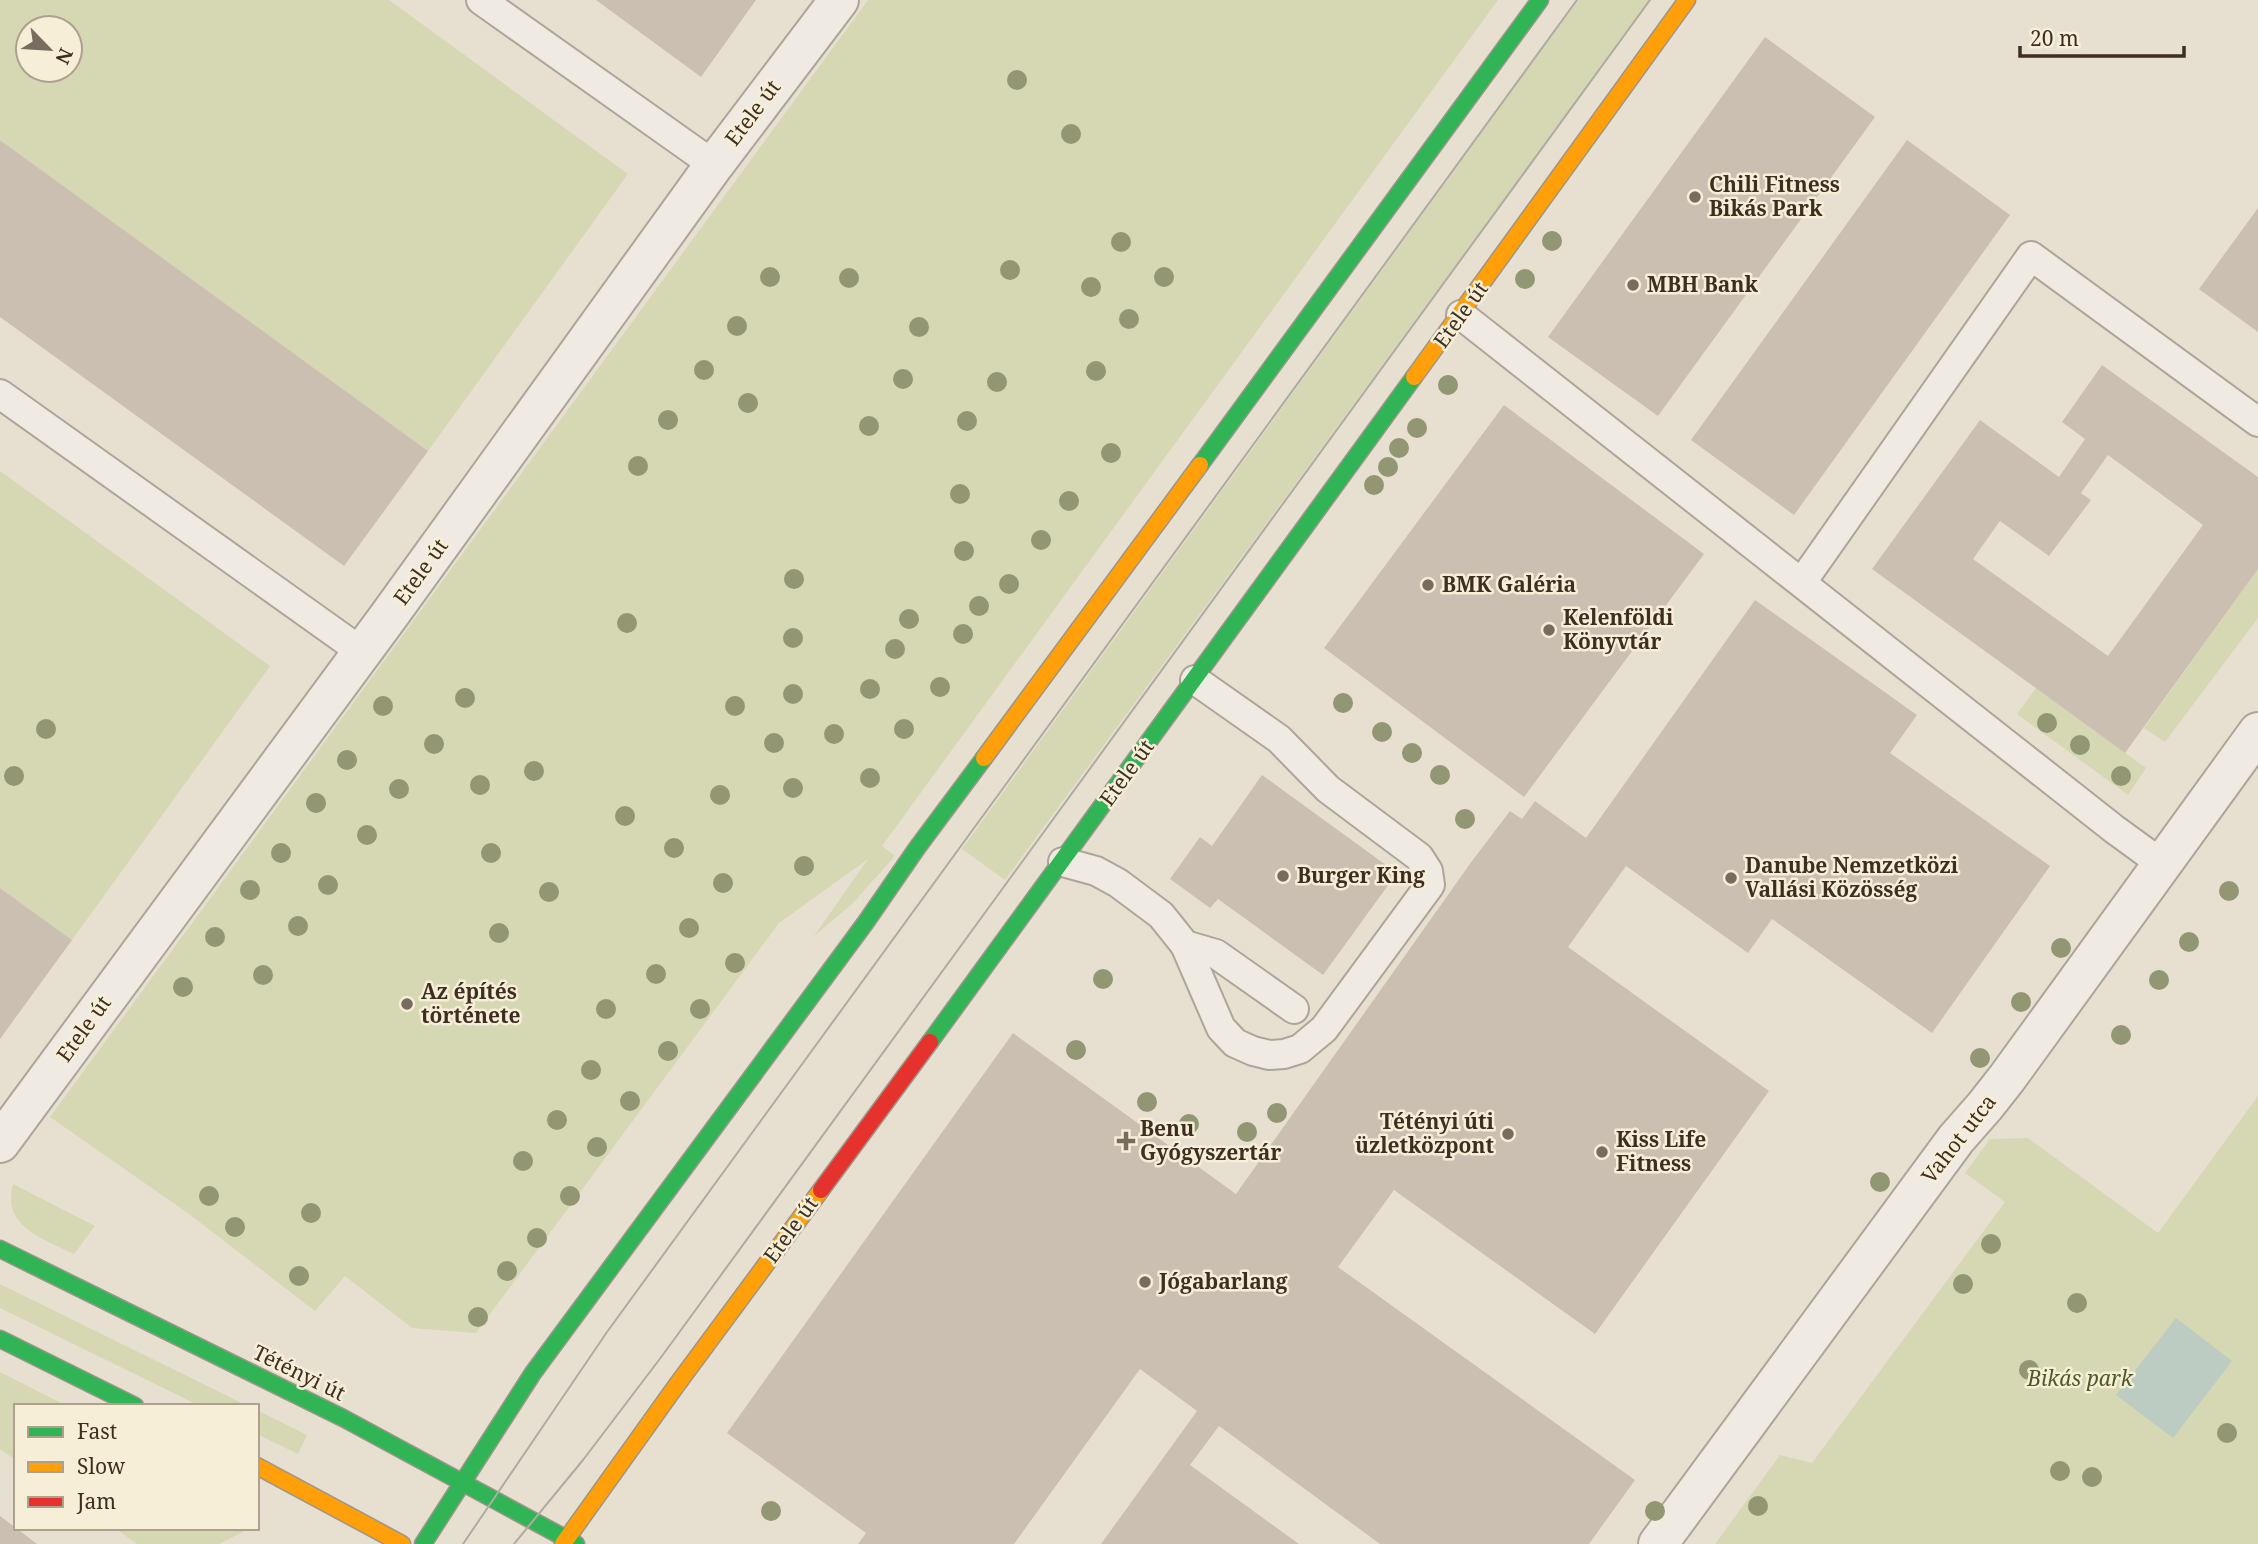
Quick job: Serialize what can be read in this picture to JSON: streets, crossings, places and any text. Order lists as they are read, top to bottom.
{
  "streets": {
    "main road": ["Etele út", "Tétényi út"],
    "street": ["Vahot utca"]
  },
  "crossings": [
    ["Etele út", "Tétényi út"]
  ],
  "parks": ["Bikás park"],
  "places": {
    "other": [
      "Chili Fitness Bikás Park",
      "MBH Bank",
      "BMK Galéria",
      "Kelenföldi Könyvtár",
      "Burger King",
      "Danube Nemzetközi Vallási Közösség",
      "Az építés története",
      "Tétényi úti üzletközpont",
      "Kiss Life Fitness",
      "Jógabarlang"
    ],
    "health": ["Benu Gyógyszertár"]
  },
  "legend": ["Fast", "Slow", "Jam"],
  "scale_bar": "20 m",
  "north": "bottom right"
}
